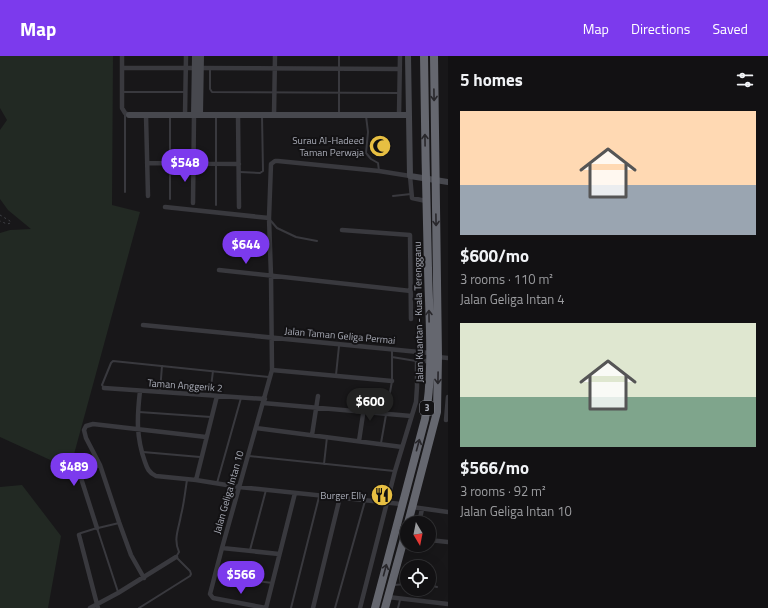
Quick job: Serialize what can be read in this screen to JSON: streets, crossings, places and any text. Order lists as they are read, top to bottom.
{
  "streets": {
    "highway": ["Jalan Kuantan - Kuala Terengganu", "3"],
    "street": ["Jalan Taman Geliga Permai", "Taman Anggerik 2", "Jalan Geliga Intan 10"]
  },
  "crossings": [
    ["Jalan Kuantan - Kuala Terengganu", "Jalan Taman Geliga Permai"],
    ["Jalan Taman Geliga Permai", "Jalan Geliga Intan 10"],
    ["Taman Anggerik 2", "Jalan Geliga Intan 10"]
  ],
  "places": {
    "mosque": ["Surau Al-Hadeed Taman Perwaja"],
    "restaurant": ["Burger Elly"]
  },
  "north": "bottom",
  "page": {
    "header": "Map",
    "nav": ["Map", "Directions", "Saved"],
    "heading": "5 homes",
    "list": [
      {
        "name": "$600/mo",
        "note": "3 rooms · 110 m² · Jalan Geliga Intan 4"
      },
      {
        "name": "$566/mo",
        "note": "3 rooms · 92 m² · Jalan Geliga Intan 10"
      }
    ],
    "price": [
      "$548",
      "$644",
      "$600",
      "$489",
      "$566"
    ]
  }
}
